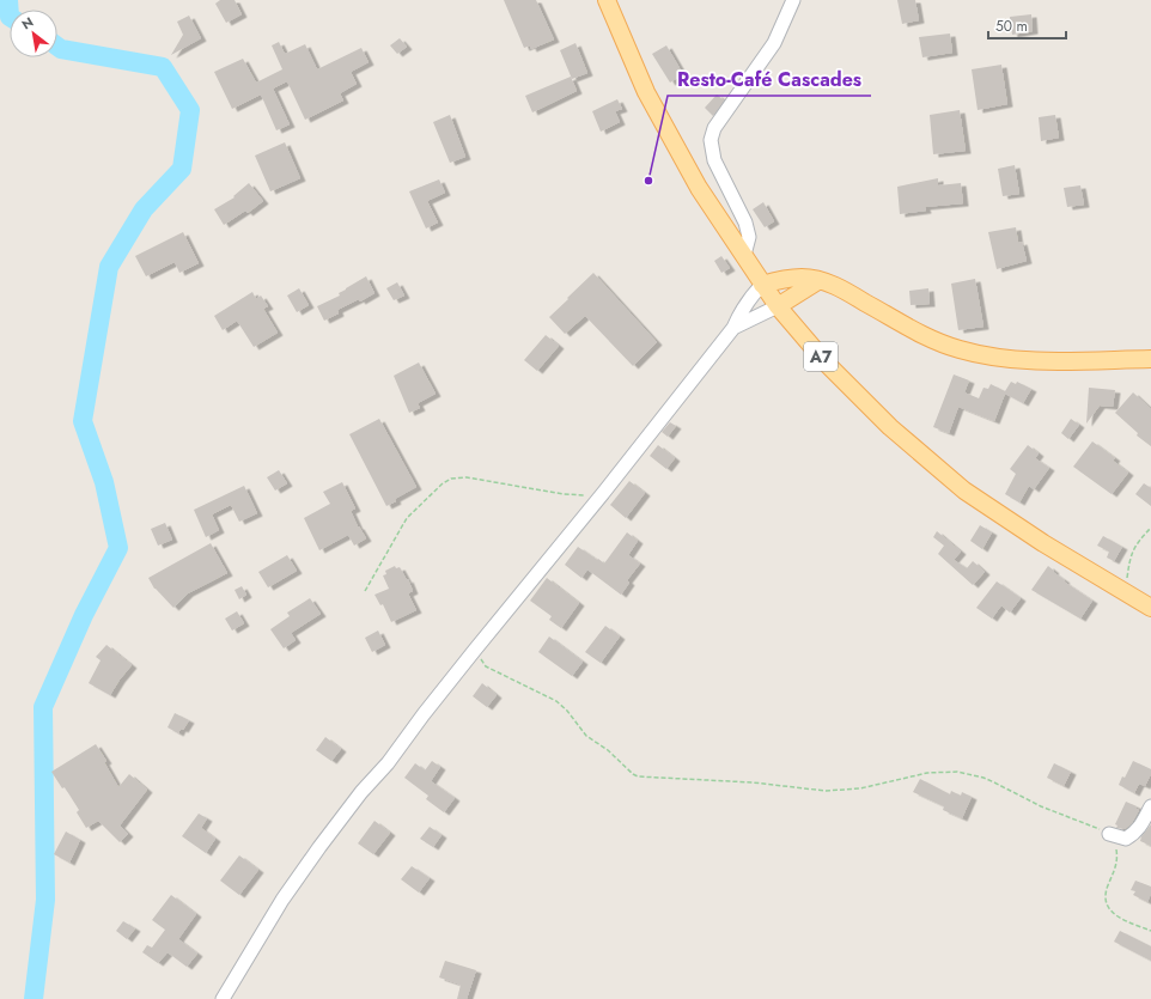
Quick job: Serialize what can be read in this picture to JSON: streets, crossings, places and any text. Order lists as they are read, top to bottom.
{
  "streets": {
    "main road": ["A7"]
  },
  "places": ["Resto-Café Cascades"],
  "scale_bar": "50 m",
  "north": "top left"
}
